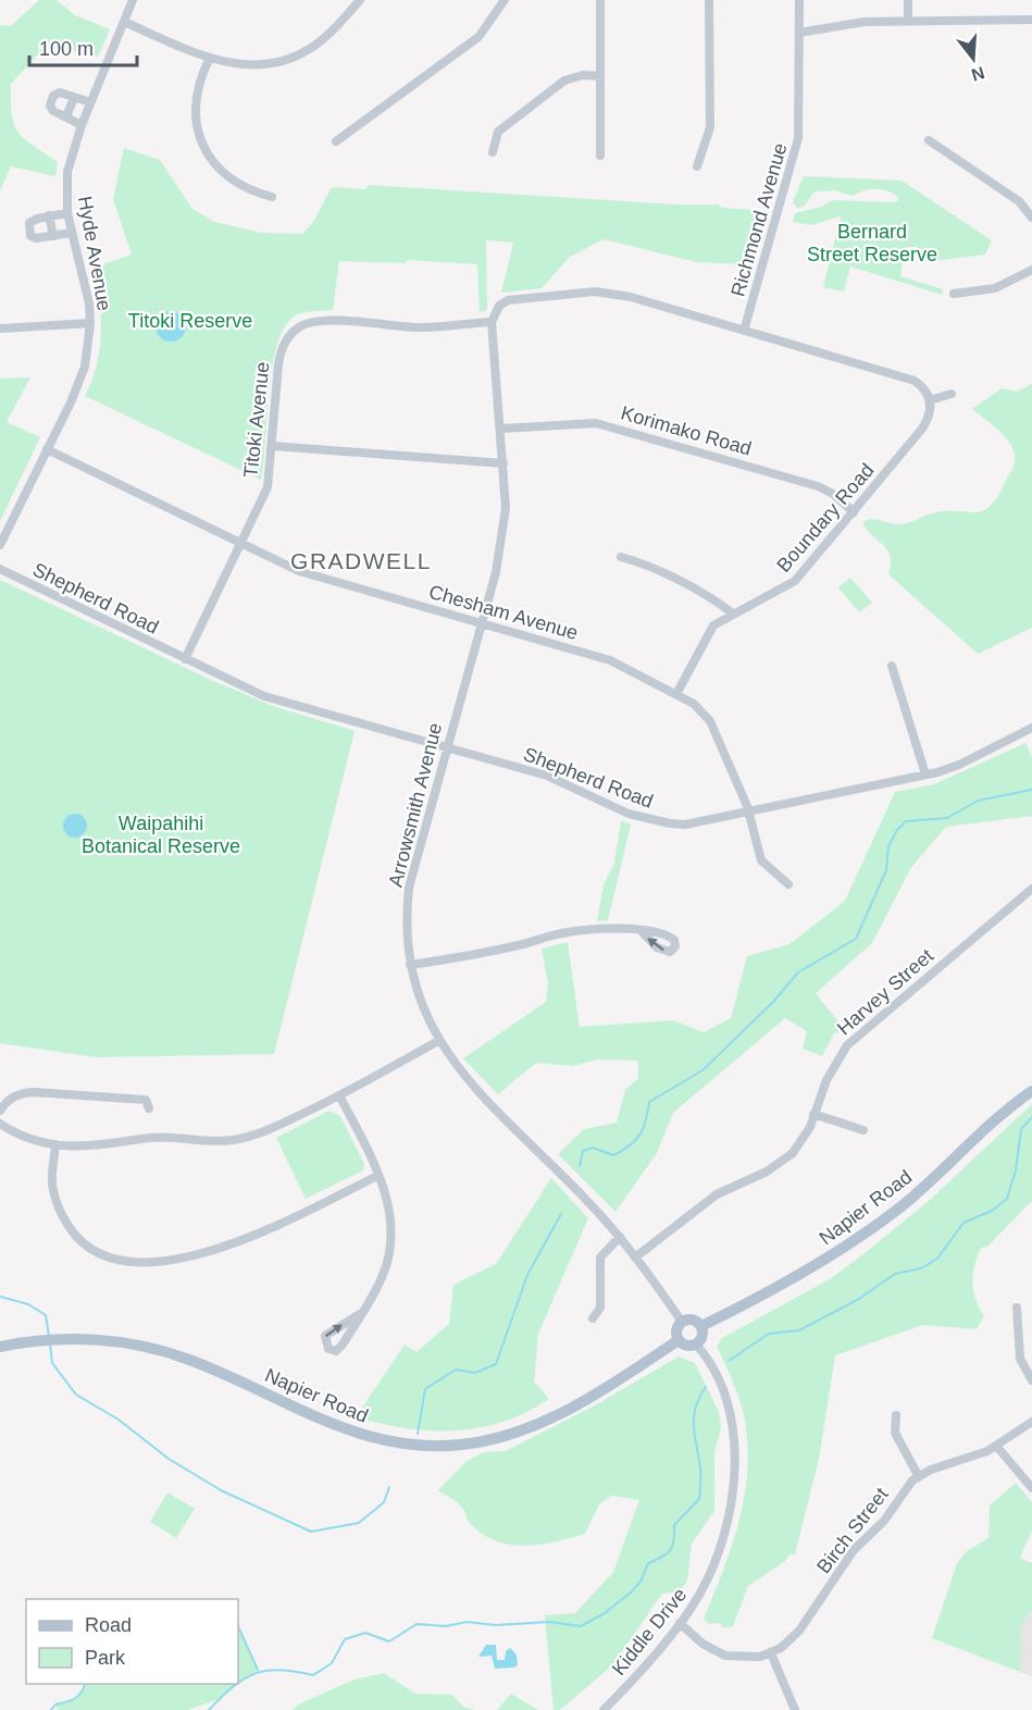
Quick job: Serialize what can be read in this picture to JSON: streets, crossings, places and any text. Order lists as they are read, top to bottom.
{
  "streets": {
    "main road": ["Napier Road"],
    "street": [
      "Richmond Avenue",
      "Hyde Avenue",
      "Titoki Avenue",
      "Korimako Road",
      "Boundary Road",
      "Shepherd Road",
      "Chesham Avenue",
      "Arrowsmith Avenue",
      "Harvey Street",
      "Birch Street",
      "Kiddle Drive"
    ]
  },
  "crossings": [
    ["Hyde Avenue", "Chesham Avenue"],
    ["Titoki Avenue", "Shepherd Road"],
    ["Titoki Avenue", "Chesham Avenue"],
    ["Titoki Avenue", "Arrowsmith Avenue"],
    ["Korimako Road", "Boundary Road"],
    ["Korimako Road", "Arrowsmith Avenue"],
    ["Boundary Road", "Chesham Avenue"],
    ["Shepherd Road", "Chesham Avenue"],
    ["Shepherd Road", "Arrowsmith Avenue"],
    ["Chesham Avenue", "Arrowsmith Avenue"],
    ["Arrowsmith Avenue", "Harvey Street"],
    ["Arrowsmith Avenue", "Napier Road"],
    ["Arrowsmith Avenue", "Kiddle Drive"],
    ["Napier Road", "Kiddle Drive"]
  ],
  "districts": ["GRADWELL"],
  "parks": ["Bernard Street Reserve", "Titoki Reserve", "Waipahihi Botanical Reserve"],
  "legend": ["Road", "Park"],
  "scale_bar": "100 m",
  "north": "bottom"
}
